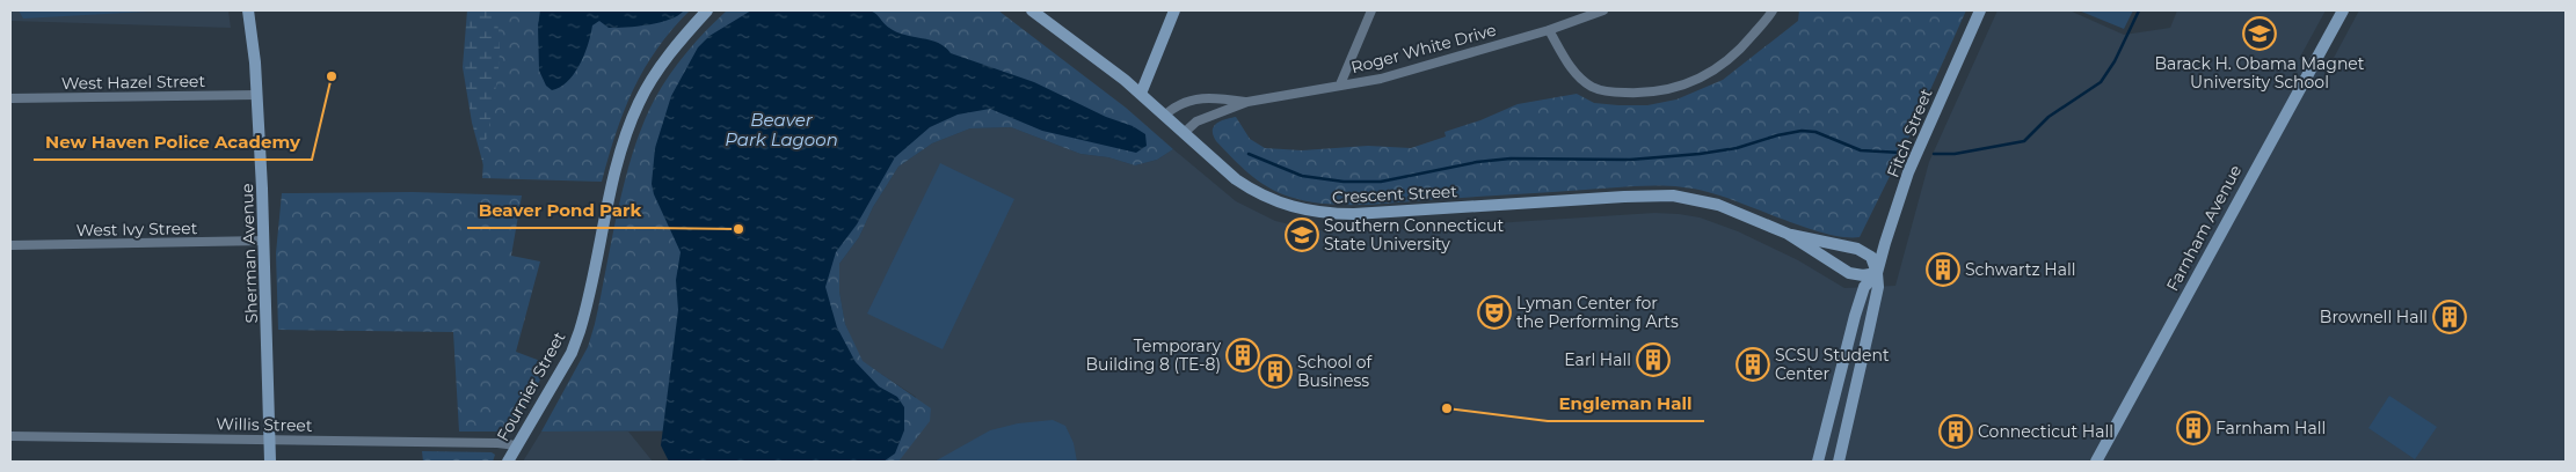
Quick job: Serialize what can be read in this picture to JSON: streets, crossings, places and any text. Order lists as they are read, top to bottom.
{
  "streets": {
    "main road": [
      "Fitch Street",
      "Crescent Street",
      "Farnham Avenue",
      "Sherman Avenue",
      "Fournier Street"
    ],
    "street": [
      "Roger White Drive",
      "West Hazel Street",
      "West Ivy Street",
      "Willis Street"
    ]
  },
  "crossings": [
    ["Roger White Drive", "Crescent Street"],
    ["West Hazel Street", "Sherman Avenue"],
    ["Fitch Street", "Crescent Street"],
    ["West Ivy Street", "Sherman Avenue"],
    ["Sherman Avenue", "Willis Street"],
    ["Fournier Street", "Willis Street"]
  ],
  "water": ["Beaver Park Lagoon"],
  "places": {
    "school or university": ["Barack H. Obama Magnet University School", "Southern Connecticut State University"],
    "other": ["New Haven Police Academy", "Beaver Pond Park", "Engleman Hall"],
    "building": [
      "Schwartz Hall",
      "Brownell Hall",
      "Temporary Building 8 (TE-8)",
      "Earl Hall",
      "SCSU Student Center",
      "School of Business",
      "Farnham Hall",
      "Connecticut Hall"
    ],
    "theatre": ["Lyman Center for the Performing Arts"]
  }
}
